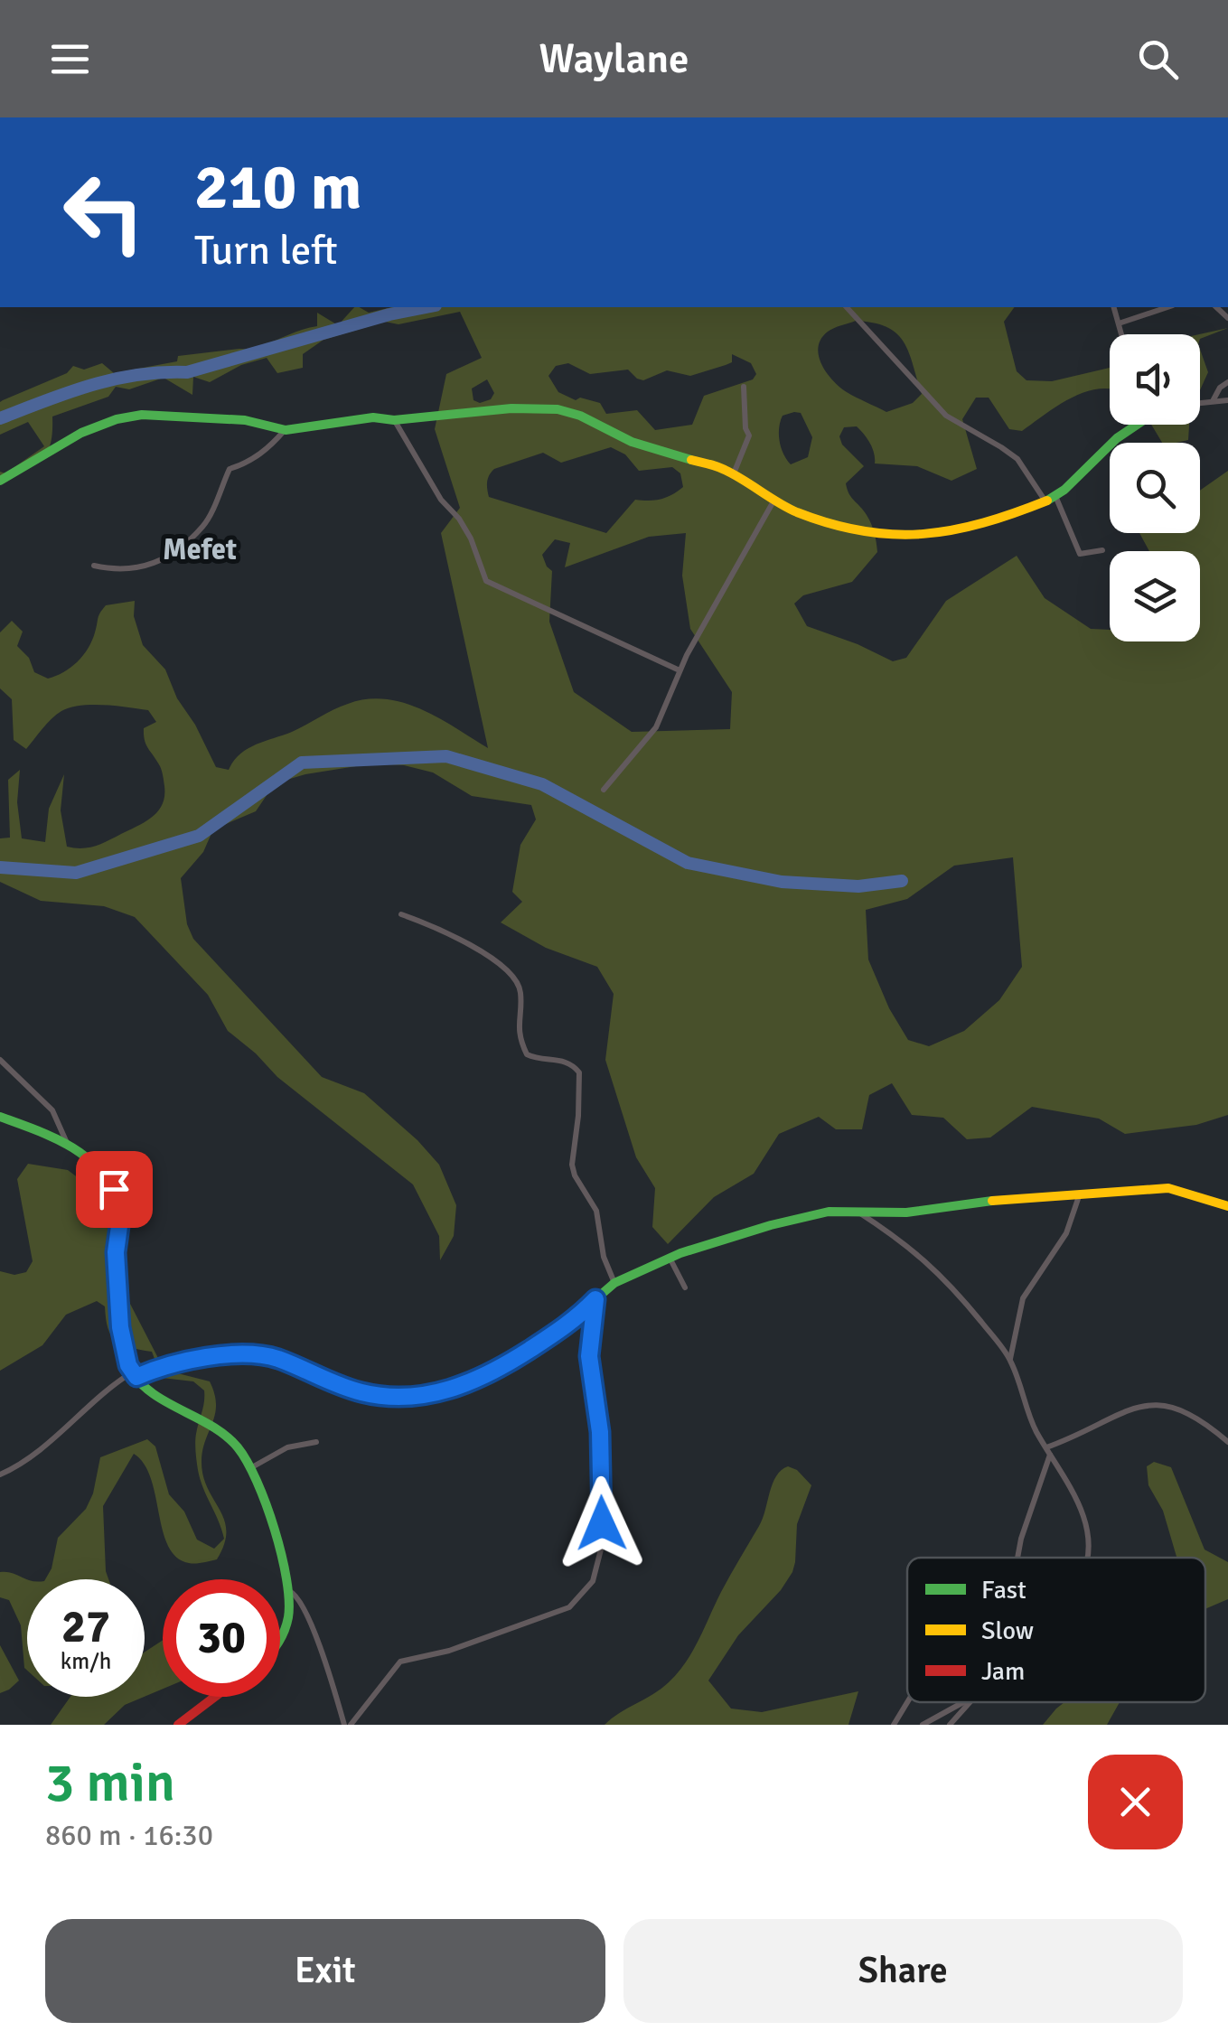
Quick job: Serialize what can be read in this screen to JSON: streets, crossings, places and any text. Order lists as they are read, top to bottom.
{
  "districts": ["Mefet"],
  "legend": ["Fast", "Slow", "Jam"],
  "page": {
    "header": "Waylane",
    "turn": ["210 m", "Turn left"],
    "speed": "27 km/h",
    "limit": "30",
    "heading": ["3 min", "860 m · 16:30"],
    "buttons": ["Exit", "Share"]
  }
}
